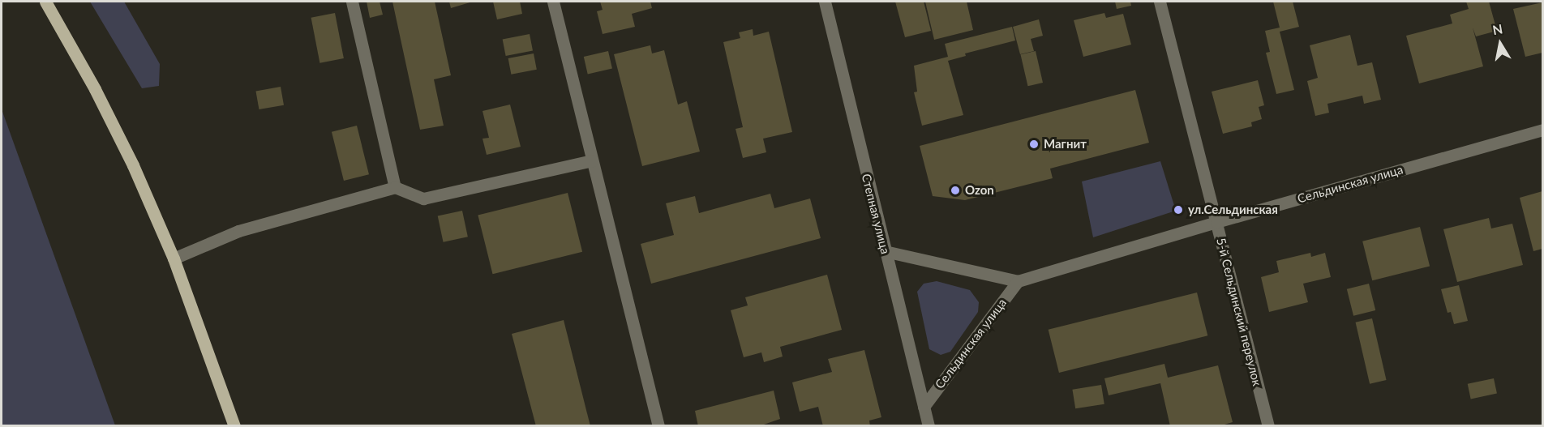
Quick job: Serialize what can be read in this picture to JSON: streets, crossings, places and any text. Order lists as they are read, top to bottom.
{
  "streets": {
    "street": ["Сельдинская улица", "Степная улица", "5-й Сельдинский переулок"]
  },
  "crossings": [
    ["Сельдинская улица", "Степная улица"],
    ["Сельдинская улица", "5-й Сельдинский переулок"]
  ],
  "places": ["Магнит", "Ozon", "ул.Сельдинская"],
  "north": "top"
}
